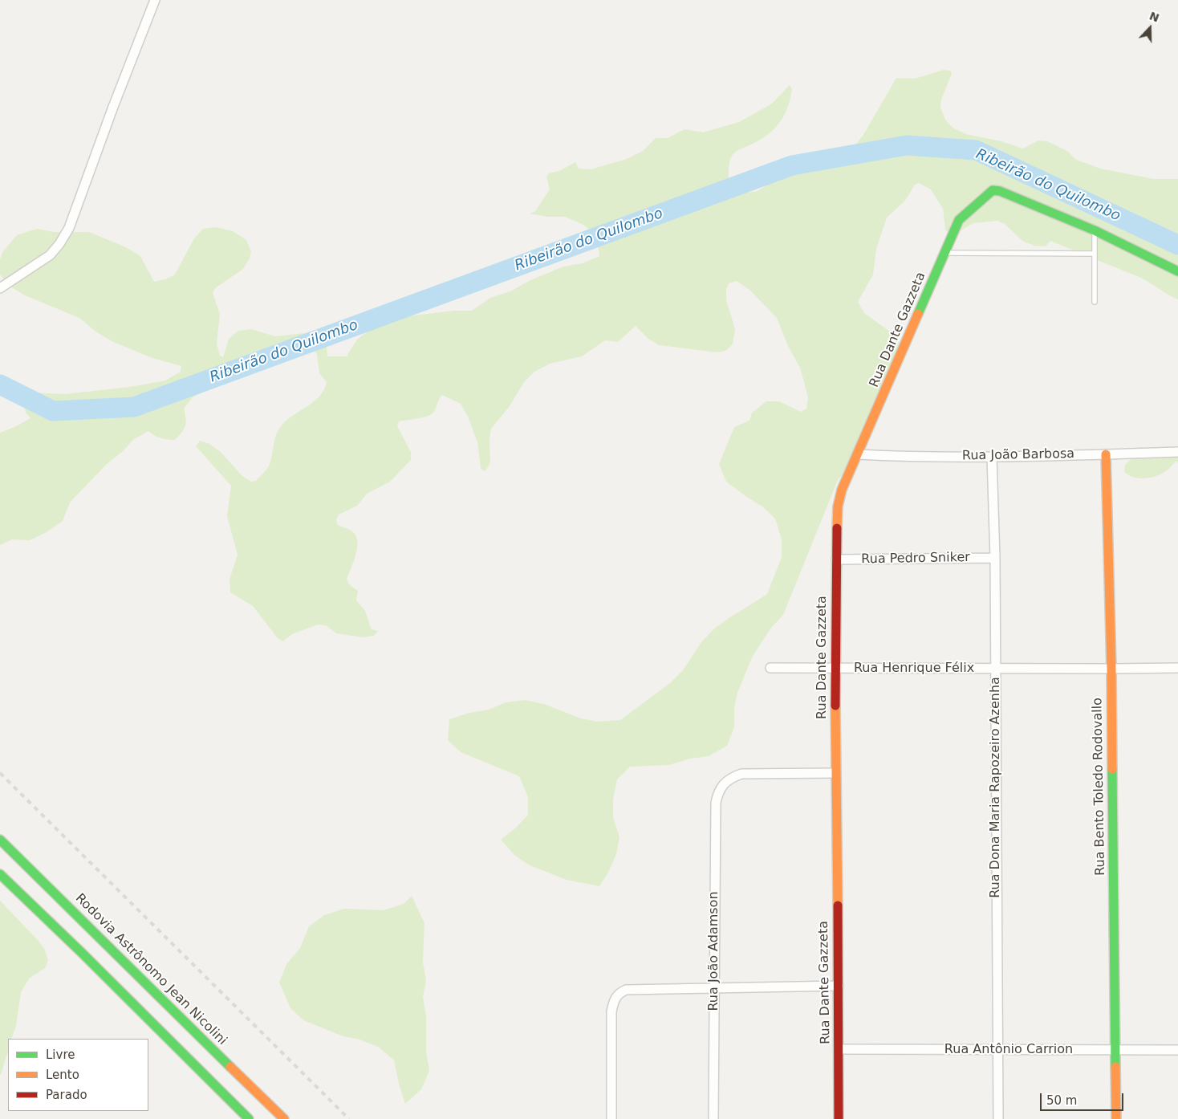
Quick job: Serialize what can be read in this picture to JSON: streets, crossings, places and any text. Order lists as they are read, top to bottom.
{
  "streets": {
    "street": [
      "Rua Dante Gazzeta",
      "Rua João Barbosa",
      "Rua Pedro Sniker",
      "Rua Henrique Félix",
      "Rua Bento Toledo Rodovallo",
      "Rua Dona Maria Rapozeiro Azenha",
      "Rua João Adamson",
      "Rodovia Astrônomo Jean Nicolini",
      "Rua Antônio Carrion"
    ]
  },
  "crossings": [
    ["Rua Dante Gazzeta", "Rua João Barbosa"],
    ["Rua Dante Gazzeta", "Rua Pedro Sniker"],
    ["Rua Dante Gazzeta", "Rua Henrique Félix"],
    ["Rua Dante Gazzeta", "Rua João Adamson"],
    ["Rua Dante Gazzeta", "Rua Antônio Carrion"],
    ["Rua João Barbosa", "Rua Bento Toledo Rodovallo"],
    ["Rua João Barbosa", "Rua Dona Maria Rapozeiro Azenha"],
    ["Rua Pedro Sniker", "Rua Dona Maria Rapozeiro Azenha"],
    ["Rua Henrique Félix", "Rua Bento Toledo Rodovallo"],
    ["Rua Henrique Félix", "Rua Dona Maria Rapozeiro Azenha"],
    ["Rua Bento Toledo Rodovallo", "Rua Antônio Carrion"],
    ["Rua Dona Maria Rapozeiro Azenha", "Rua Antônio Carrion"]
  ],
  "water": ["Ribeirão do Quilombo"],
  "legend": ["Livre", "Lento", "Parado"],
  "scale_bar": "50 m",
  "north": "top"
}
